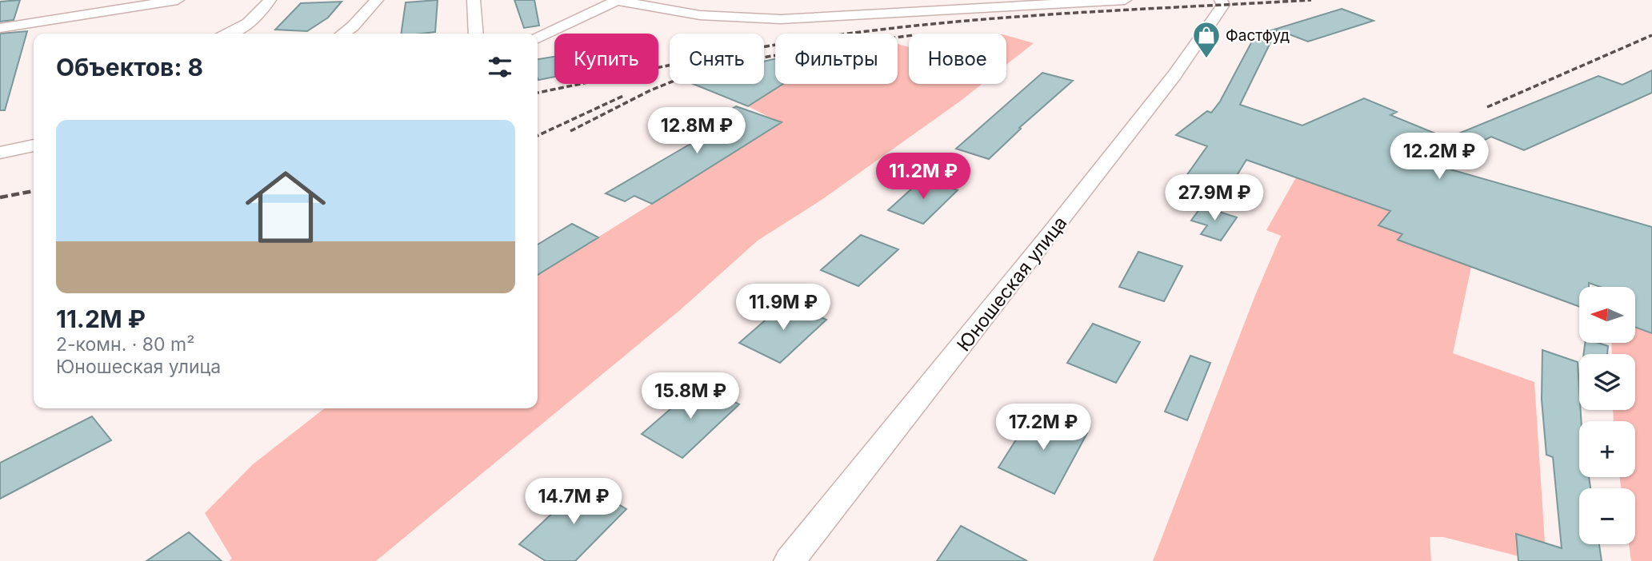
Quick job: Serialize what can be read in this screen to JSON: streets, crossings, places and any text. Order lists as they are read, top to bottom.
{
  "streets": {
    "street": ["Юношеская улица"]
  },
  "places": {
    "shop": ["Фастфуд"]
  },
  "north": "left",
  "page": {
    "chip": [
      "Купить",
      "Снять",
      "Фильтры",
      "Новое"
    ],
    "heading": "Объектов: 8",
    "list": [
      {
        "name": "11.2M ₽",
        "note": "2-комн. · 80 m² · Юношеская улица"
      }
    ],
    "price": [
      "12.8M ₽",
      "12.2M ₽",
      "11.2M ₽",
      "27.9M ₽",
      "11.9M ₽",
      "15.8M ₽",
      "17.2M ₽",
      "14.7M ₽"
    ],
    "map_buttons": ["+", "−"]
  }
}
